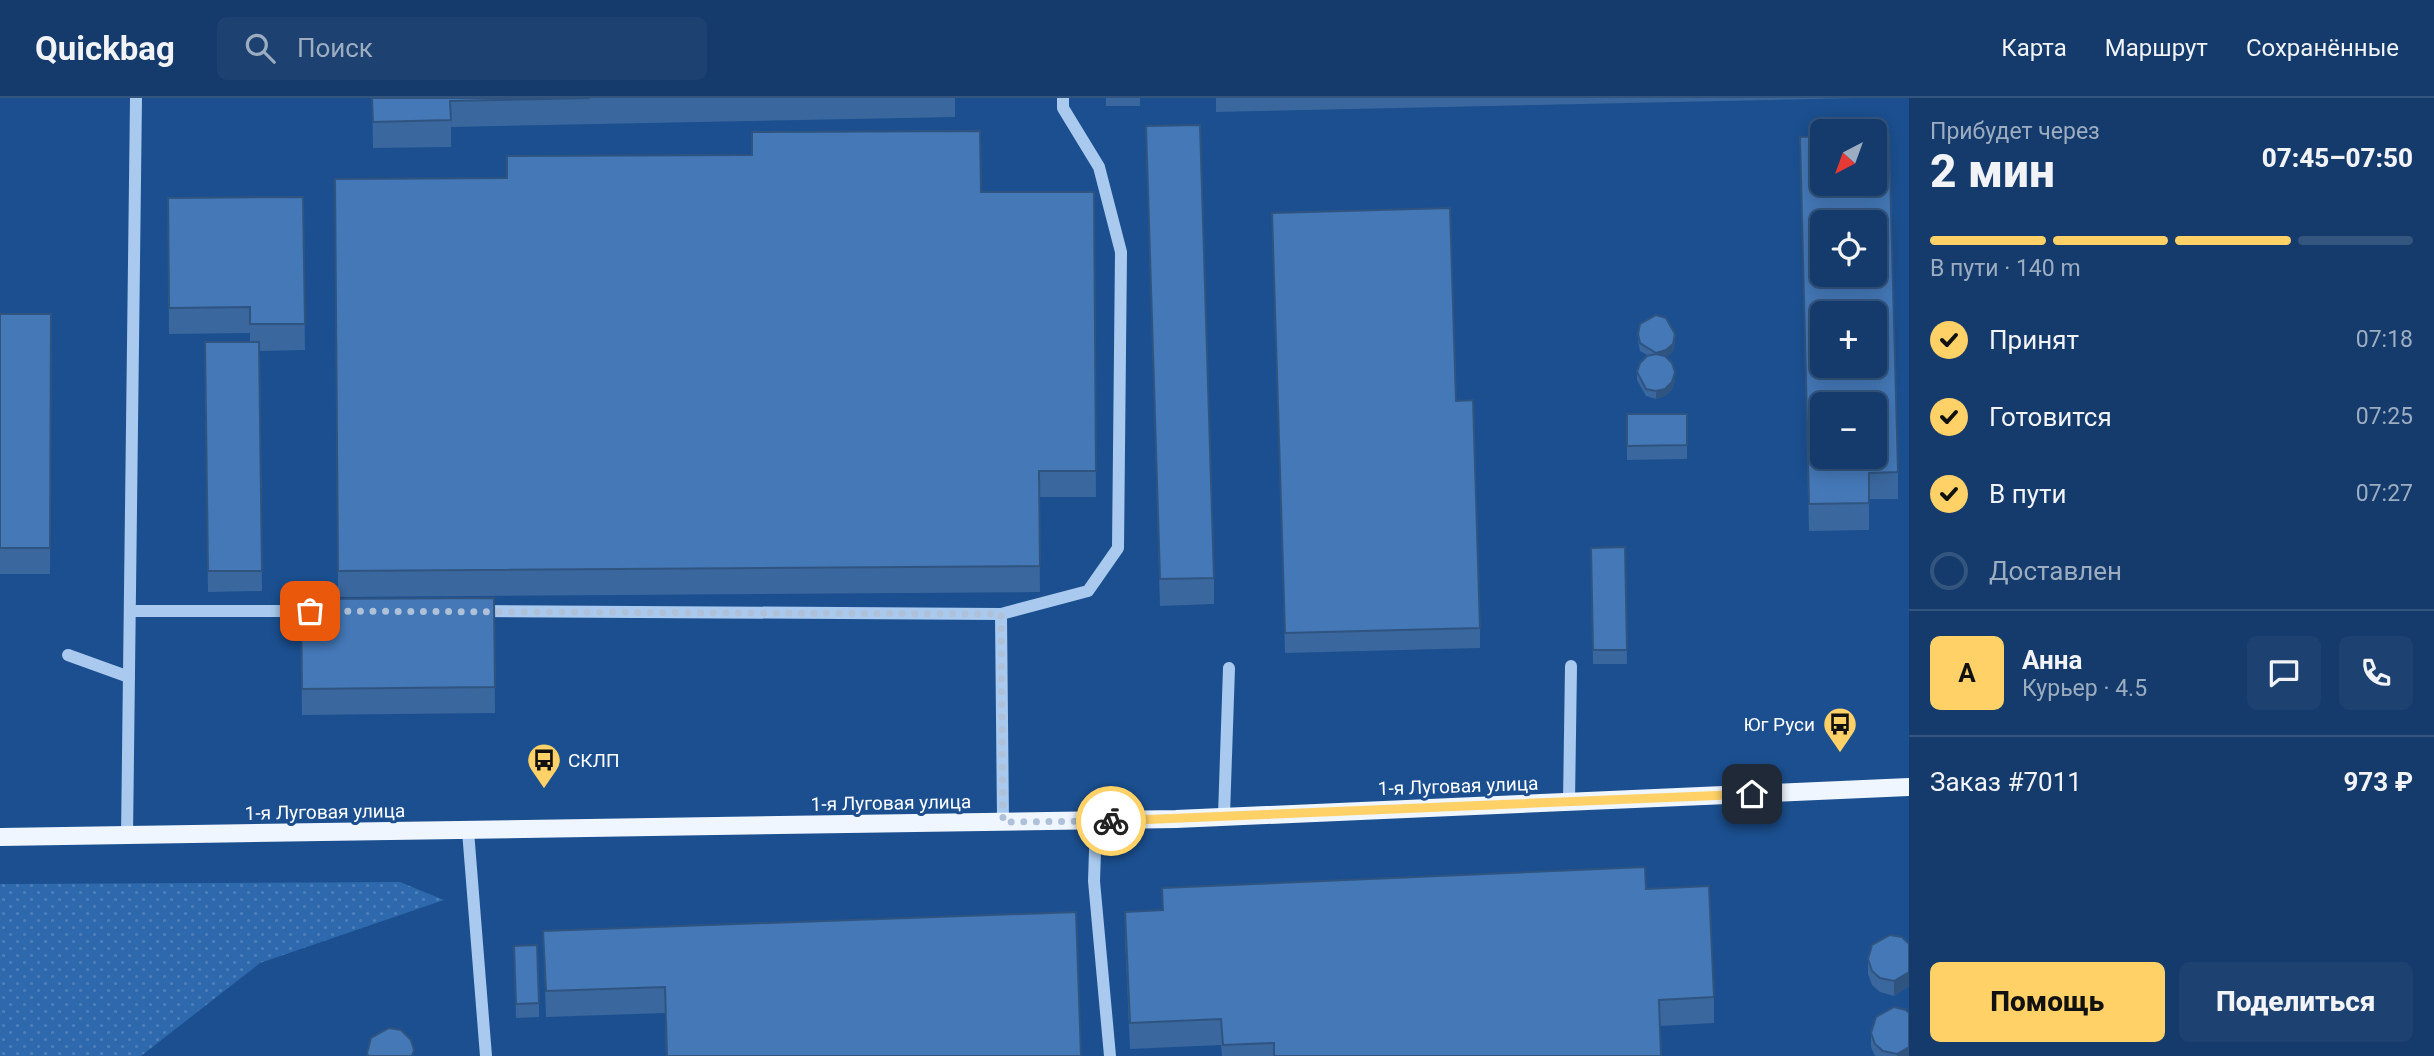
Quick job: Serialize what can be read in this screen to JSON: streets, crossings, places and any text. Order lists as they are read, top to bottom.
{
  "streets": {
    "main road": ["1-я Луговая улица"]
  },
  "places": {
    "bus stop": ["Юг Руси", "СКЛП"]
  },
  "north": "bottom left",
  "page": {
    "header": "Quickbag",
    "search": "Поиск",
    "nav": ["Карта", "Маршрут", "Сохранённые"],
    "heading": ["2 мин", "Прибудет через", "07:45–07:50"],
    "panel": [
      "Анна",
      "Курьер · 4.5",
      "Заказ #7011",
      "973 ₽"
    ],
    "map_buttons": ["+", "−"],
    "bar": "В пути · 140 m",
    "list": [
      ["Принят", "07:18"],
      ["Готовится", "07:25"],
      ["В пути", "07:27"],
      "Доставлен"
    ],
    "round": "А",
    "buttons": ["Помощь", "Поделиться"]
  }
}
